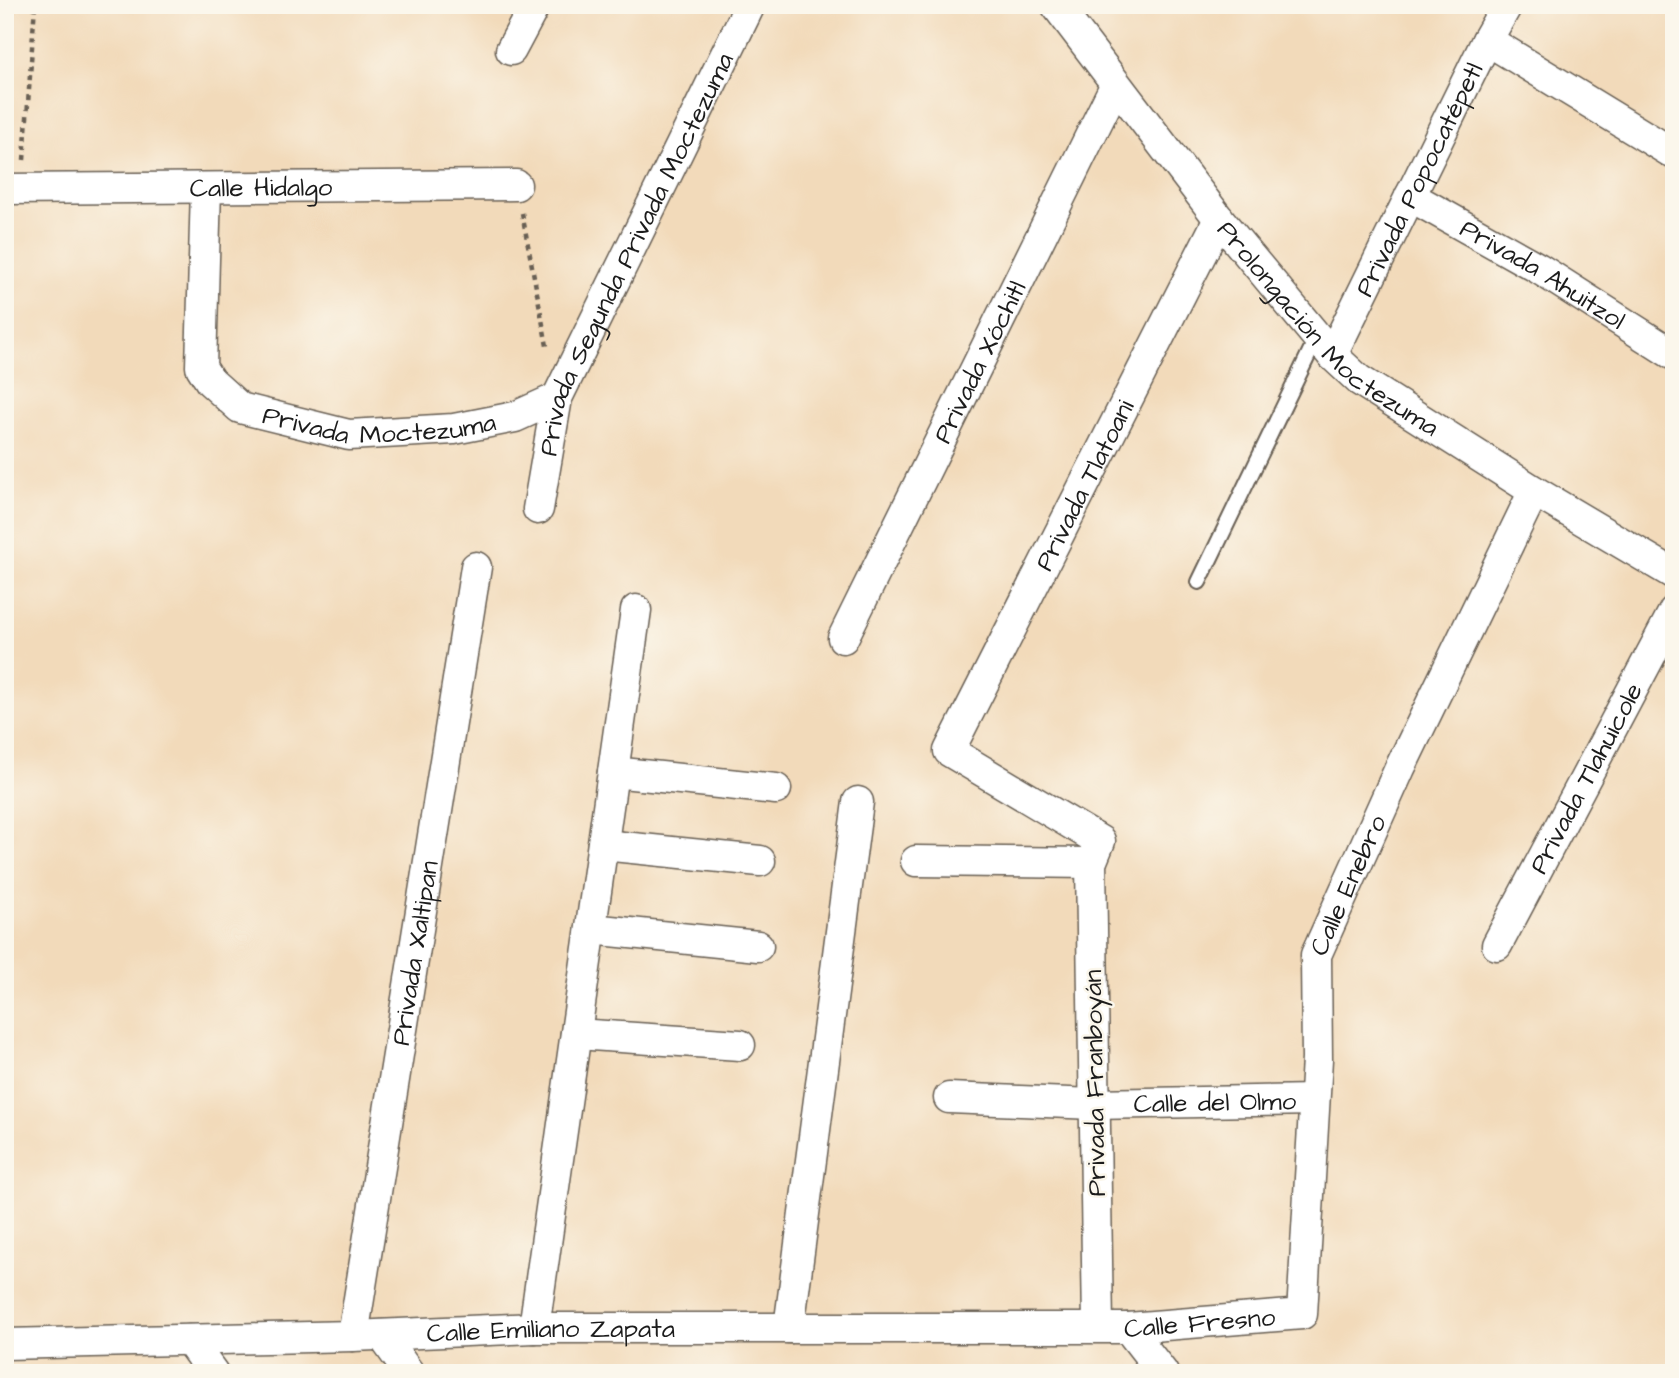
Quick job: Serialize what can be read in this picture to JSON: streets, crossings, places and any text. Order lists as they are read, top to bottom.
{
  "streets": {
    "street": [
      "Privada Popocatépetl",
      "Calle Hidalgo",
      "Privada Segunda Privada Moctezuma",
      "Privada Ahuitzol",
      "Prolongación Moctezuma",
      "Privada Xóchitl",
      "Privada Moctezuma",
      "Privada Tlatoani",
      "Privada Tlahuicole",
      "Calle Enebro",
      "Privada Xaltipan",
      "Privada Franboyán",
      "Calle del Olmo",
      "Calle Fresno",
      "Calle Emiliano Zapata"
    ]
  },
  "crossings": [
    ["Privada Popocatépetl", "Privada Ahuitzol"],
    ["Privada Popocatépetl", "Prolongación Moctezuma"],
    ["Calle Hidalgo", "Privada Moctezuma"],
    ["Privada Segunda Privada Moctezuma", "Privada Moctezuma"],
    ["Prolongación Moctezuma", "Privada Xóchitl"],
    ["Prolongación Moctezuma", "Privada Tlatoani"],
    ["Prolongación Moctezuma", "Calle Enebro"],
    ["Privada Tlatoani", "Privada Franboyán"],
    ["Calle Enebro", "Calle del Olmo"],
    ["Calle Enebro", "Calle Fresno"],
    ["Privada Xaltipan", "Calle Emiliano Zapata"],
    ["Privada Franboyán", "Calle del Olmo"],
    ["Privada Franboyán", "Calle Fresno"],
    ["Privada Franboyán", "Calle Emiliano Zapata"],
    ["Calle Fresno", "Calle Emiliano Zapata"]
  ]
}
